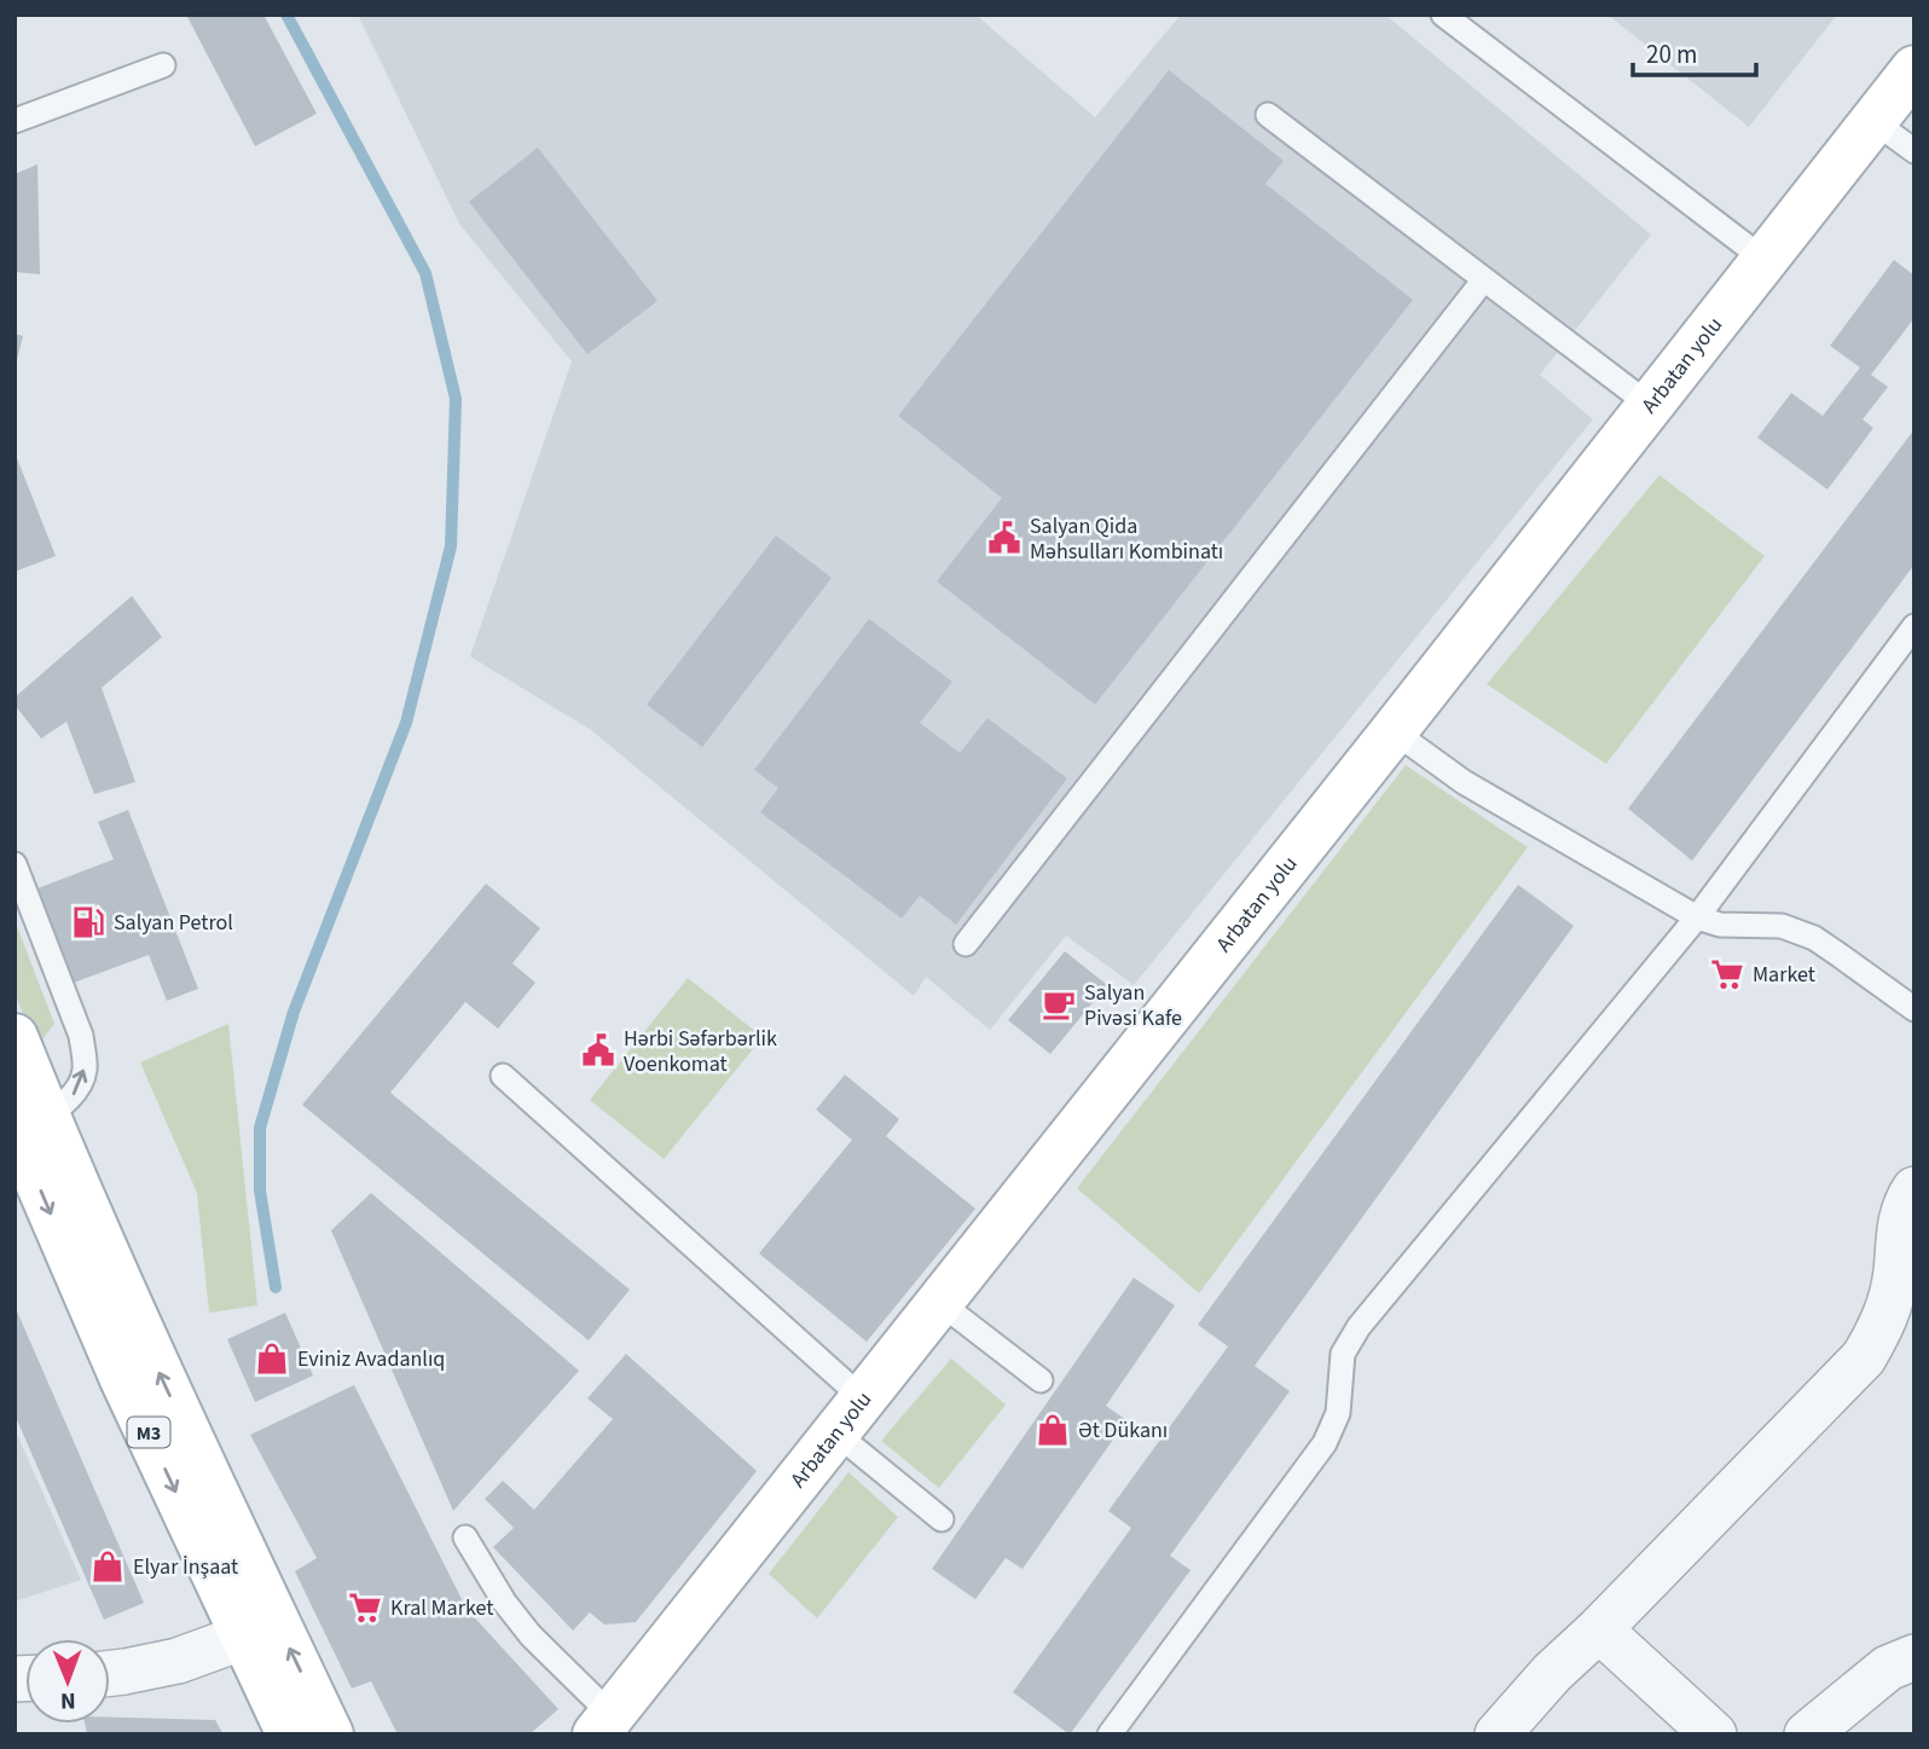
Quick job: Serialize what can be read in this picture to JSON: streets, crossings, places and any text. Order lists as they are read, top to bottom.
{
  "streets": {
    "main road": ["Arbatan yolu", "M3"]
  },
  "places": {
    "public building": ["Salyan Qida Məhsulları Kombinatı", "Hərbi Səfərbərlik Voenkomat"],
    "fuel station": ["Salyan Petrol"],
    "supermarket": ["Market", "Kral Market"],
    "cafe": ["Salyan Pivəsi Kafe"],
    "shop": ["Eviniz Avadanlıq", "Ət Dükanı", "Elyar İnşaat"]
  },
  "scale_bar": "20 m",
  "north": "bottom"
}
